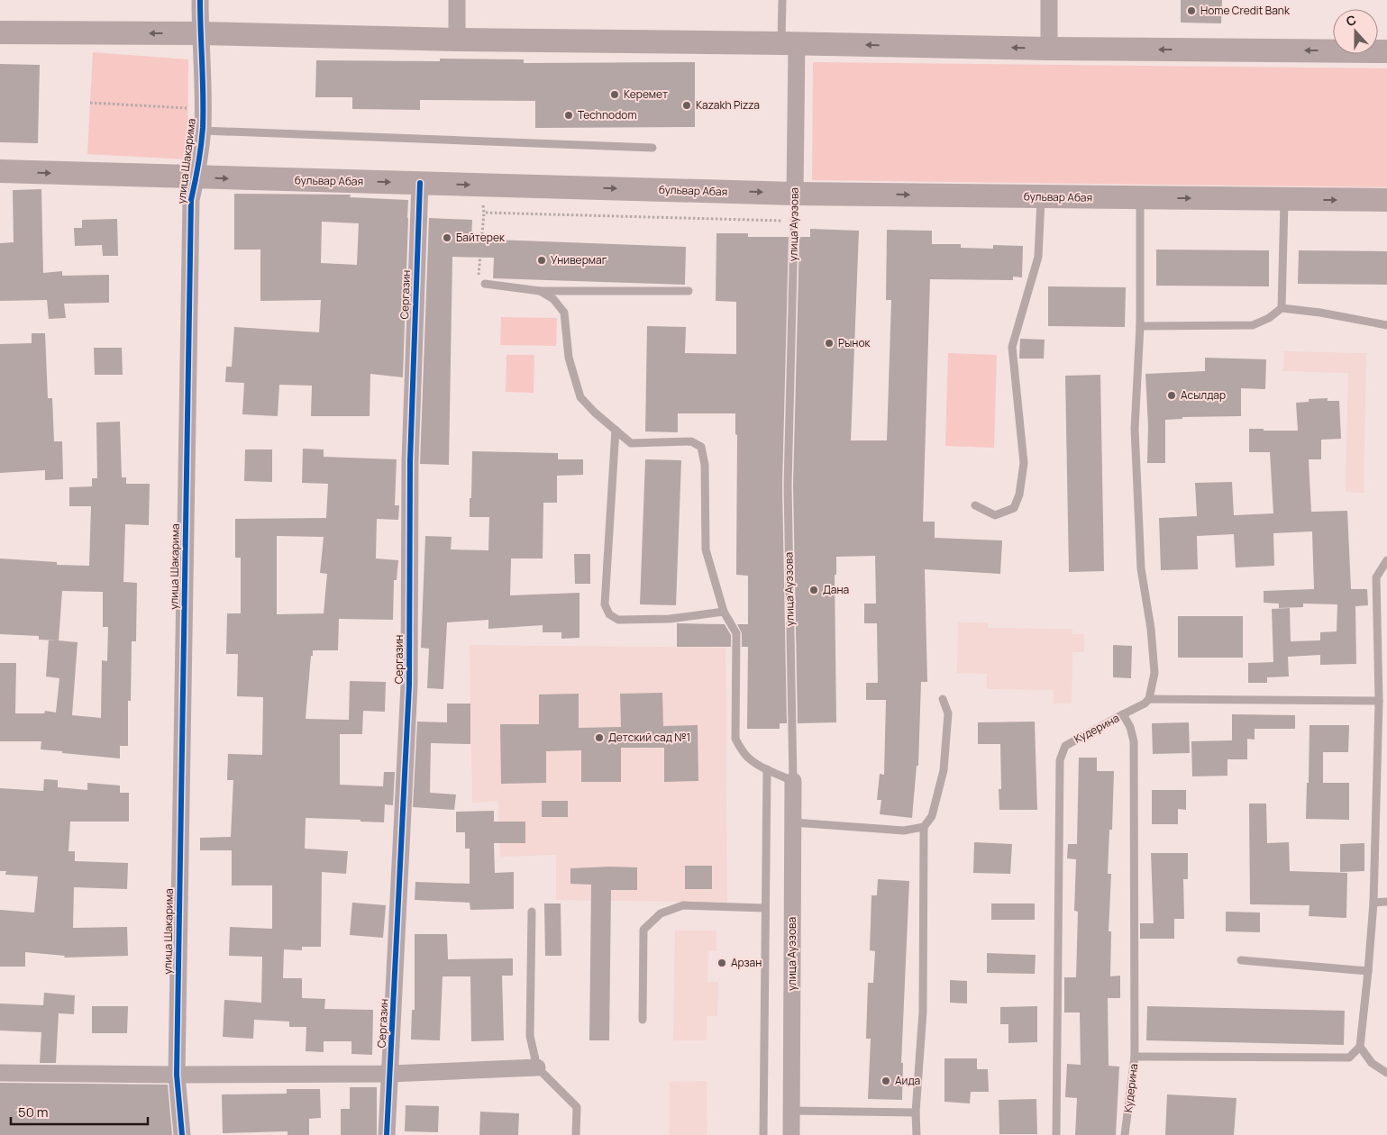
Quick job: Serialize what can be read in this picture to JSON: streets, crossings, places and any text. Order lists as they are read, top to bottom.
{
  "streets": {
    "main road": ["бульвар Абая"],
    "street": ["улица Шакарима", "улица Ауэзова", "Сергазин"],
    "lane": ["Кудерина"]
  },
  "crossings": [
    ["улица Шакарима", "бульвар Абая"],
    ["бульвар Абая", "улица Ауэзова"],
    ["бульвар Абая", "Сергазин"]
  ],
  "places": [
    "Home Credit Bank",
    "Керемет",
    "Kazakh Pizza",
    "Technodom",
    "Байтерек",
    "Универмаг",
    "Рынок",
    "Асылдар",
    "Дана",
    "Детский сад №1",
    "Арзан",
    "Аида"
  ],
  "scale_bar": "50 m",
  "north": "top"
}
